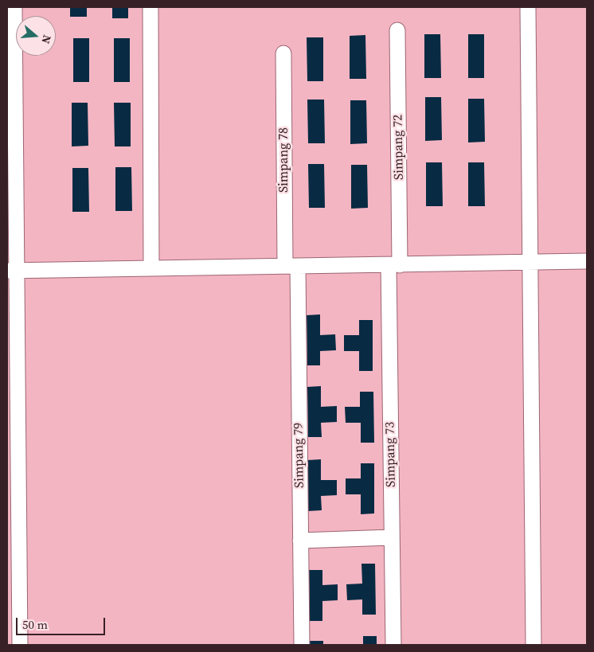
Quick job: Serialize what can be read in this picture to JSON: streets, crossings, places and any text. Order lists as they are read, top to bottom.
{
  "streets": {
    "street": [
      "Simpang 72",
      "Simpang 78",
      "Simpang 73",
      "Simpang 79"
    ]
  },
  "crossings": [
    ["Simpang 72", "Simpang 73"],
    ["Simpang 78", "Simpang 79"]
  ],
  "scale_bar": "50 m",
  "north": "right"
}
